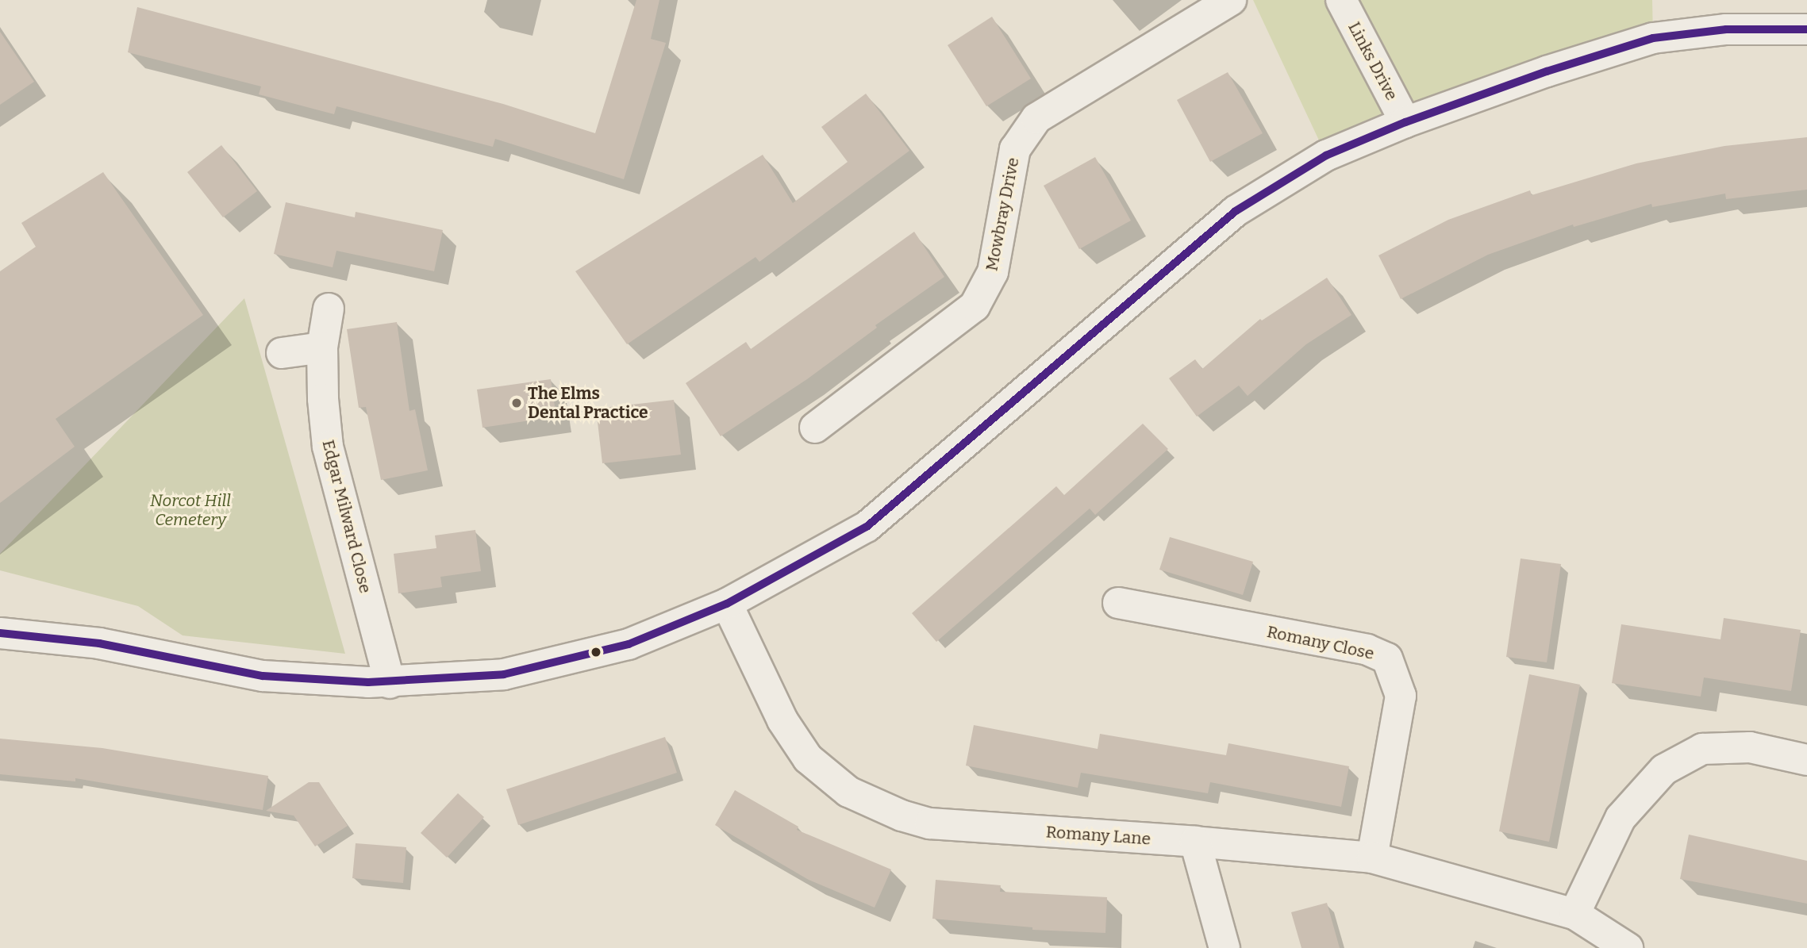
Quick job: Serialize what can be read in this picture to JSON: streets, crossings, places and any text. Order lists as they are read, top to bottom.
{
  "streets": {
    "street": [
      "Links Drive",
      "Mowbray Drive",
      "Edgar Milward Close",
      "Romany Close",
      "Romany Lane"
    ]
  },
  "crossings": [
    ["Romany Close", "Romany Lane"]
  ],
  "parks": ["Norcot Hill Cemetery"],
  "places": ["The Elms Dental Practice"]
}
